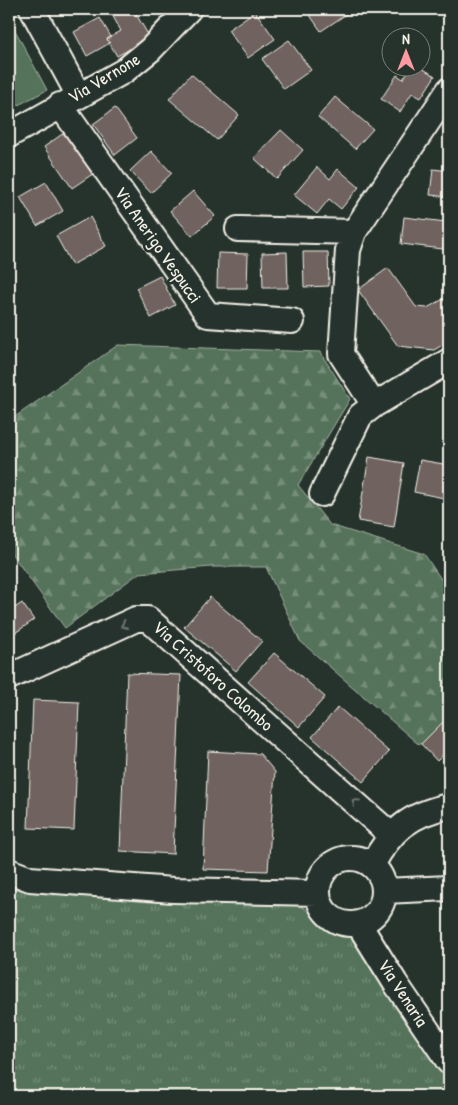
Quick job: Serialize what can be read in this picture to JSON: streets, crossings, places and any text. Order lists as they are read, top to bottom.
{
  "streets": {
    "street": [
      "Via Vernone",
      "Via Anerigo Vespucci",
      "Via Cristoforo Colombo",
      "Via Venaria"
    ]
  },
  "crossings": [
    ["Via Vernone", "Via Anerigo Vespucci"]
  ],
  "north": "top"
}
